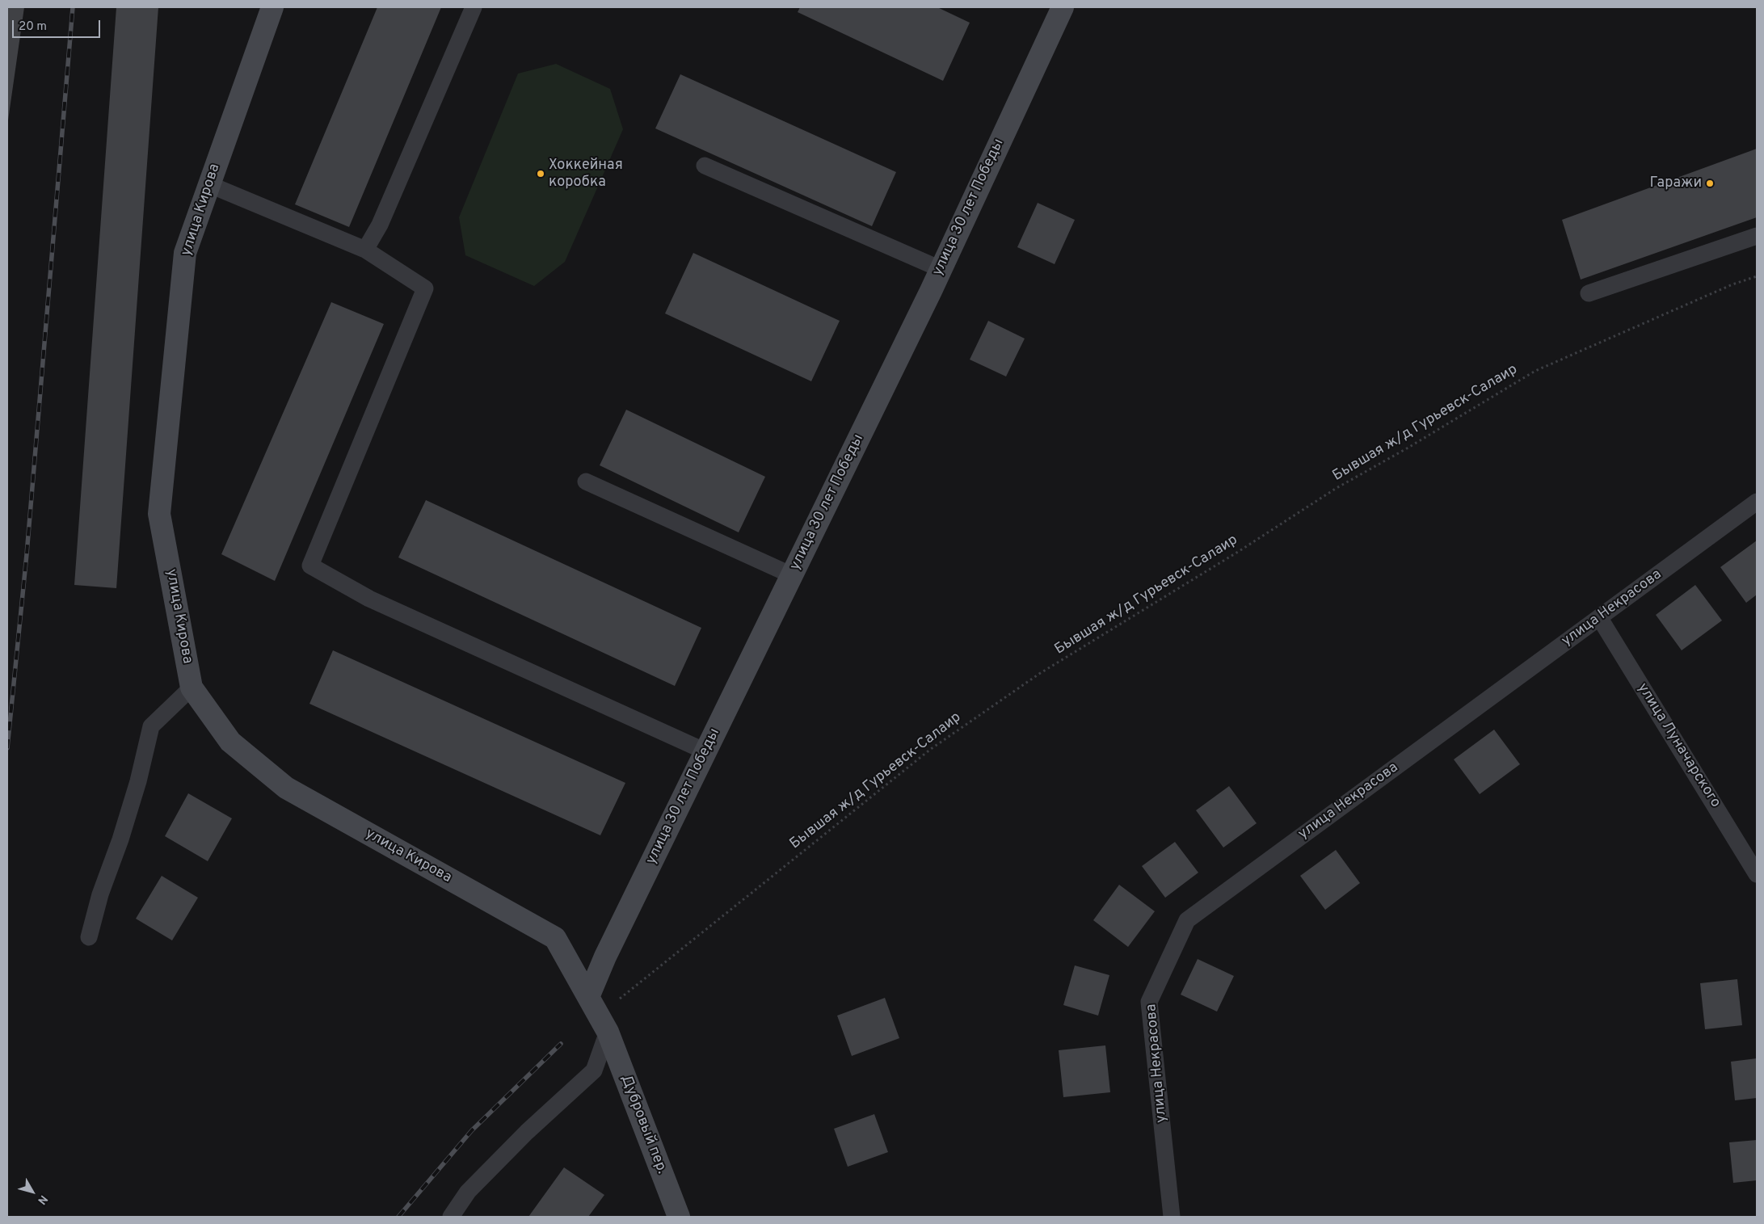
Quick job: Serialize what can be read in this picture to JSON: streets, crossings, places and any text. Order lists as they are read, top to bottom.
{
  "streets": {
    "street": ["улица 30 лет Победы", "улица Кирова", "Дубровый пер."],
    "lane": ["улица Некрасова", "улица Луначарского"],
    "path": ["Бывшая ж/д Гурьевск-Салаир"]
  },
  "crossings": [
    ["улица 30 лет Победы", "улица Кирова"],
    ["улица 30 лет Победы", "Бывшая ж/д Гурьевск-Салаир"],
    ["улица 30 лет Победы", "Дубровый пер."],
    ["улица Кирова", "Бывшая ж/д Гурьевск-Салаир"],
    ["улица Кирова", "Дубровый пер."],
    ["Бывшая ж/д Гурьевск-Салаир", "Дубровый пер."],
    ["улица Некрасова", "улица Луначарского"]
  ],
  "places": ["Хоккейная коробка", "Гаражи"],
  "scale_bar": "20 m",
  "north": "bottom right"
}
